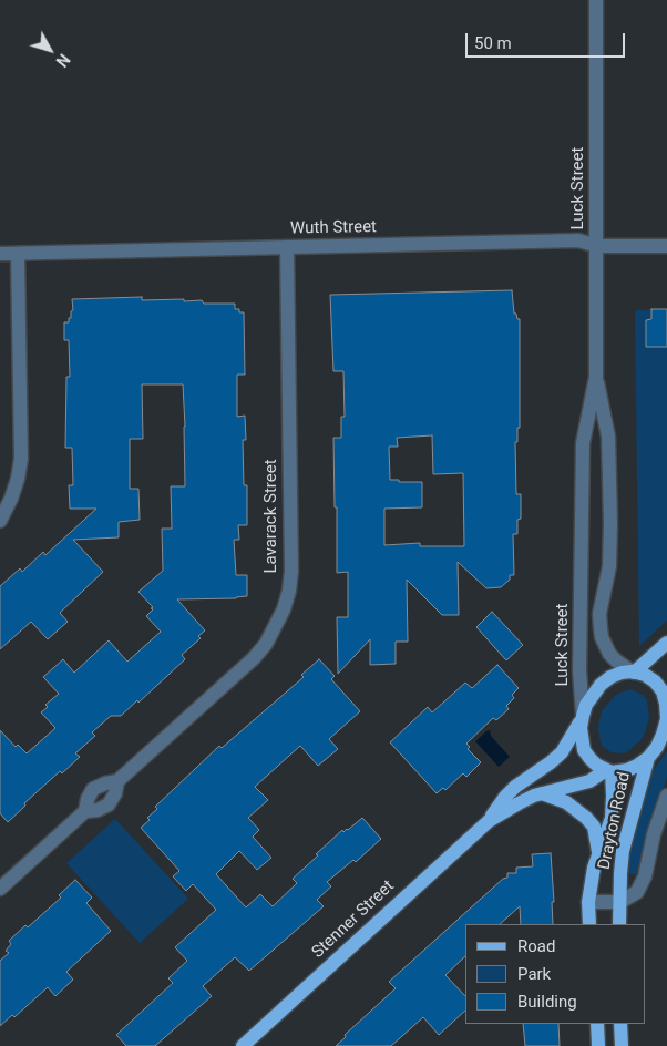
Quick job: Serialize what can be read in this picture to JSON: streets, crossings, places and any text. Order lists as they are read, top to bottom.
{
  "streets": {
    "main road": ["Drayton Road", "Stenner Street"],
    "street": ["Luck Street", "Wuth Street", "Lavarack Street"]
  },
  "crossings": [
    ["Luck Street", "Wuth Street"],
    ["Luck Street", "Drayton Road"],
    ["Luck Street", "Stenner Street"],
    ["Wuth Street", "Lavarack Street"],
    ["Drayton Road", "Stenner Street"]
  ],
  "legend": ["Road", "Park", "Building"],
  "scale_bar": "50 m",
  "north": "bottom right"
}
